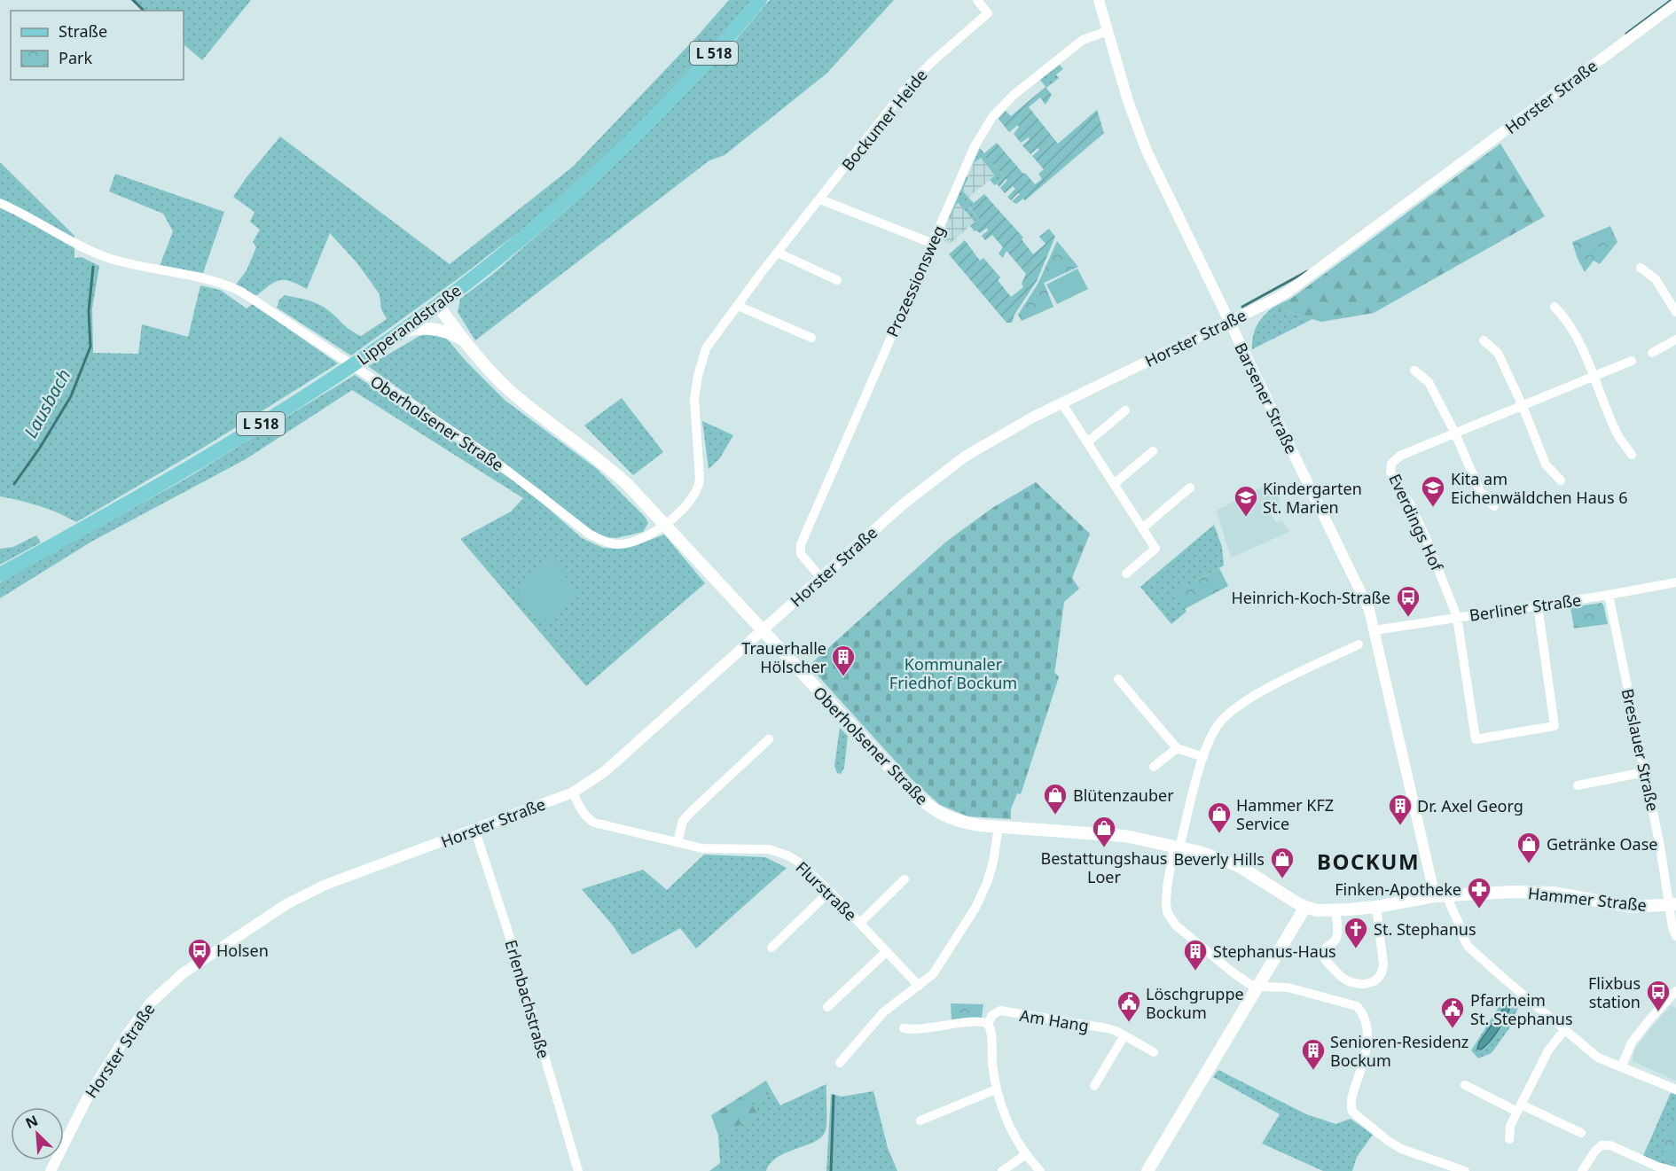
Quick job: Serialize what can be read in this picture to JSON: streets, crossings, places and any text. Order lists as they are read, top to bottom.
{
  "streets": {
    "main road": [
      "L 518",
      "Lipperandstraße",
      "Oberholsener Straße",
      "Hammer Straße"
    ],
    "street": [
      "Horster Straße",
      "Bockumer Heide",
      "Prozessionsweg",
      "Barsener Straße",
      "Everdings Hof",
      "Berliner Straße",
      "Breslauer Straße",
      "Flurstraße",
      "Erlenbachstraße",
      "Am Hang"
    ]
  },
  "crossings": [
    ["L 518", "Lipperandstraße"],
    ["L 518", "Oberholsener Straße"],
    ["Horster Straße", "Prozessionsweg"],
    ["Horster Straße", "Barsener Straße"],
    ["Horster Straße", "Oberholsener Straße"],
    ["Horster Straße", "Flurstraße"],
    ["Horster Straße", "Erlenbachstraße"],
    ["Bockumer Heide", "Oberholsener Straße"],
    ["Prozessionsweg", "Barsener Straße"],
    ["Lipperandstraße", "Oberholsener Straße"],
    ["Barsener Straße", "Berliner Straße"],
    ["Barsener Straße", "Hammer Straße"],
    ["Oberholsener Straße", "Hammer Straße"],
    ["Everdings Hof", "Berliner Straße"],
    ["Berliner Straße", "Breslauer Straße"],
    ["Breslauer Straße", "Hammer Straße"]
  ],
  "districts": ["BOCKUM"],
  "water": ["Lausbach"],
  "parks": ["Kommunaler Friedhof Bockum"],
  "places": {
    "school or university": ["Kita am Eichenwäldchen Haus 6", "Kindergarten St. Marien"],
    "bus stop": ["Heinrich-Koch-Straße", "Holsen", "Flixbus station"],
    "building": [
      "Trauerhalle Hölscher",
      "Dr. Axel Georg",
      "Stephanus-Haus",
      "Senioren-Residenz Bockum"
    ],
    "shop": [
      "Blütenzauber",
      "Hammer KFZ Service",
      "Bestattungshaus Loer",
      "Getränke Oase",
      "Beverly Hills"
    ],
    "pharmacy": ["Finken-Apotheke"],
    "church": ["St. Stephanus"],
    "public building": ["Löschgruppe Bockum", "Pfarrheim St. Stephanus"]
  },
  "legend": ["Straße", "Park"],
  "north": "top left"
}
